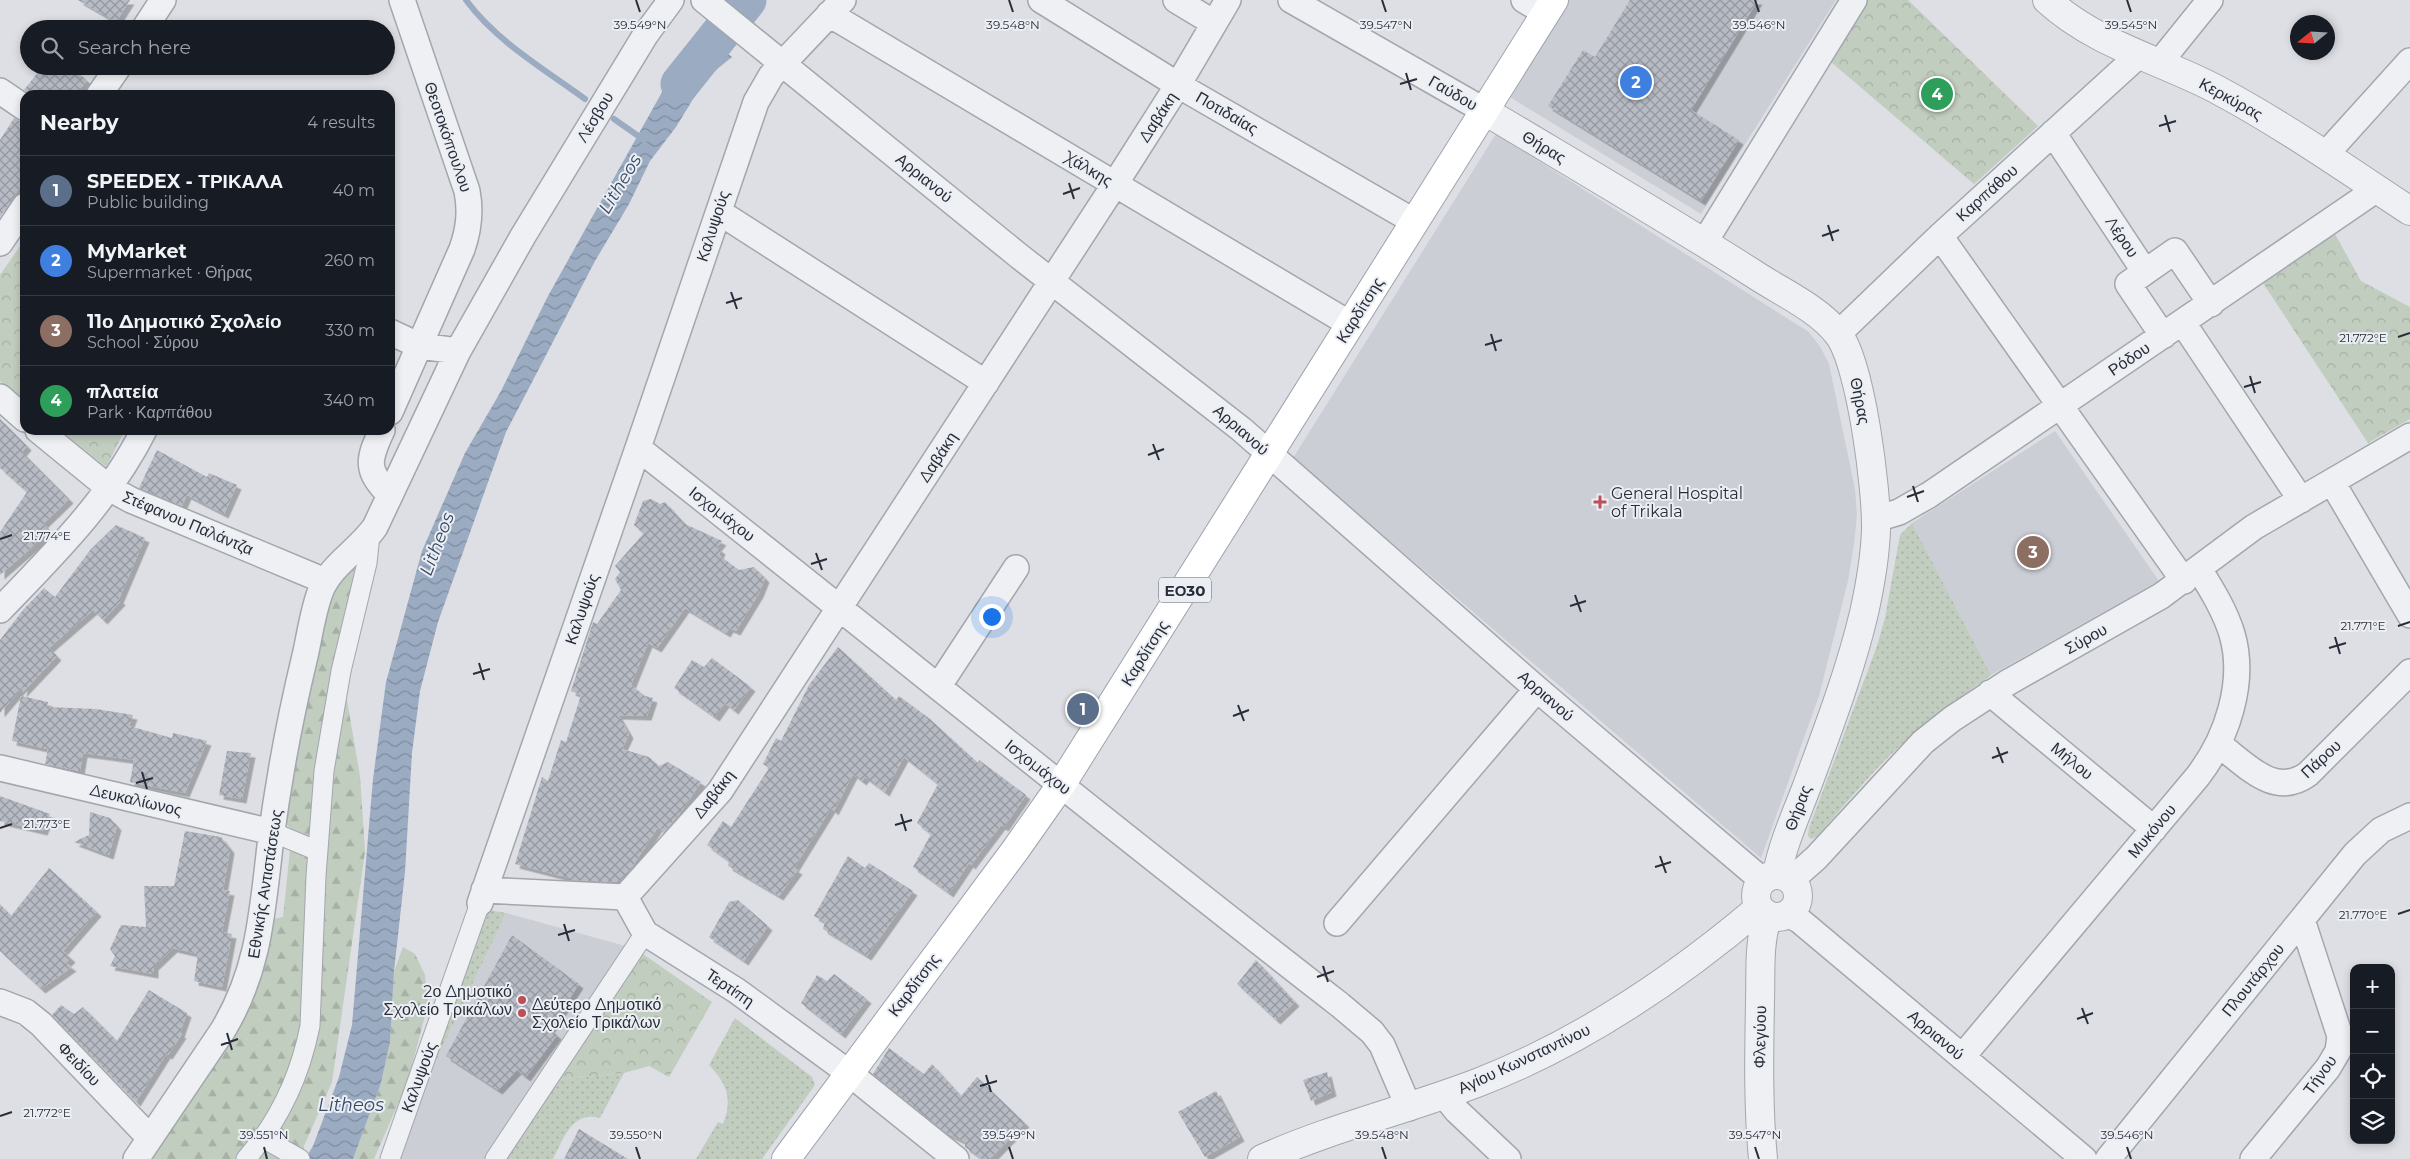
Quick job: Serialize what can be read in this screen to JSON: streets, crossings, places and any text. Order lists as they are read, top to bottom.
{
  "streets": {
    "main road": ["Καρδίτσης", "ΕΟ30"],
    "street": [
      "Γαύδου",
      "Κερκύρας",
      "Ποτιδαίας",
      "Λέσβου",
      "Δαβάκη",
      "Θεοτοκόπουλου",
      "Θήρας",
      "Χάλκης",
      "Αρριανού",
      "Καρπάθου",
      "Καλυψούς",
      "Λέρου",
      "Ρόδου",
      "Ισχομάχου",
      "Στέφανου Παλάντζα",
      "Σύρου",
      "Πάρου",
      "Μήλου",
      "Δευκαλίωνος",
      "Μυκόνου",
      "Εθνικής Αντιστάσεως",
      "Πλουτάρχου",
      "Τερτίπη",
      "Φλεγύου",
      "Αγίου Κωνσταντίνου",
      "Φειδίου",
      "Τήνου"
    ]
  },
  "crossings": [
    ["Γαύδου", "Θήρας"],
    ["Γαύδου", "Καρδίτσης"],
    ["Κερκύρας", "Καρπάθου"],
    ["Κερκύρας", "Ρόδου"],
    ["Ποτιδαίας", "Δαβάκη"],
    ["Ποτιδαίας", "Καρδίτσης"],
    ["Λέσβου", "Στέφανου Παλάντζα"],
    ["Λέσβου", "Εθνικής Αντιστάσεως"],
    ["Δαβάκη", "Χάλκης"],
    ["Δαβάκη", "Αρριανού"],
    ["Δαβάκη", "Ισχομάχου"],
    ["Δαβάκη", "Τερτίπη"],
    ["Θήρας", "Αρριανού"],
    ["Θήρας", "Καρπάθου"],
    ["Θήρας", "Καρδίτσης"],
    ["Θήρας", "Ρόδου"],
    ["Θήρας", "Σύρου"],
    ["Θήρας", "Φλεγύου"],
    ["Θήρας", "Αγίου Κωνσταντίνου"],
    ["Χάλκης", "Καλυψούς"],
    ["Χάλκης", "Καρδίτσης"],
    ["Αρριανού", "Καλυψούς"],
    ["Αρριανού", "Καρδίτσης"],
    ["Αρριανού", "Σύρου"],
    ["Αρριανού", "Μυκόνου"],
    ["Αρριανού", "Φλεγύου"],
    ["Αρριανού", "Αγίου Κωνσταντίνου"],
    ["Καρπάθου", "Λέρου"],
    ["Καρπάθου", "Μυκόνου"],
    ["Καλυψούς", "Ισχομάχου"],
    ["Λέρου", "Ρόδου"],
    ["Καρδίτσης", "Ισχομάχου"],
    ["Καρδίτσης", "Τερτίπη"],
    ["Ρόδου", "Μυκόνου"],
    ["Ισχομάχου", "Αγίου Κωνσταντίνου"],
    ["Στέφανου Παλάντζα", "Εθνικής Αντιστάσεως"],
    ["Σύρου", "Μήλου"],
    ["Σύρου", "Μυκόνου"],
    ["Πάρου", "Μυκόνου"],
    ["Μήλου", "Μυκόνου"],
    ["Δευκαλίωνος", "Εθνικής Αντιστάσεως"],
    ["Εθνικής Αντιστάσεως", "Φειδίου"],
    ["Πλουτάρχου", "Τήνου"],
    ["Φλεγύου", "Αγίου Κωνσταντίνου"]
  ],
  "water": ["Litheos"],
  "places": {
    "health": ["General Hospital of Trikala"],
    "other": ["2ο Δημοτικό Σχολείο Τρικάλων", "Δεύτερο Δημοτικό Σχολείο Τρικάλων"]
  },
  "north": "left",
  "page": {
    "search": "Search here",
    "pins": [
      "2",
      "4",
      "3",
      "1"
    ],
    "heading": ["Nearby", "4 results"],
    "list": [
      {
        "mark": "1",
        "name": "SPEEDEX - ΤΡΙΚΑΛΑ",
        "note": "Public building",
        "value": "40 m"
      },
      {
        "mark": "2",
        "name": "MyMarket",
        "note": "Supermarket · Θήρας",
        "value": "260 m"
      },
      {
        "mark": "3",
        "name": "11ο Δημοτικό Σχολείο",
        "note": "School · Σύρου",
        "value": "330 m"
      },
      {
        "mark": "4",
        "name": "πλατεία",
        "note": "Park · Καρπάθου",
        "value": "340 m"
      }
    ],
    "map_buttons": ["+", "−"]
  },
  "coordinates": [
    "39.549°N",
    "39.548°N",
    "39.547°N",
    "39.546°N",
    "39.545°N",
    "21.772°E",
    "21.774°E",
    "21.771°E",
    "21.773°E",
    "21.770°E",
    "39.551°N",
    "39.550°N"
  ]
}
